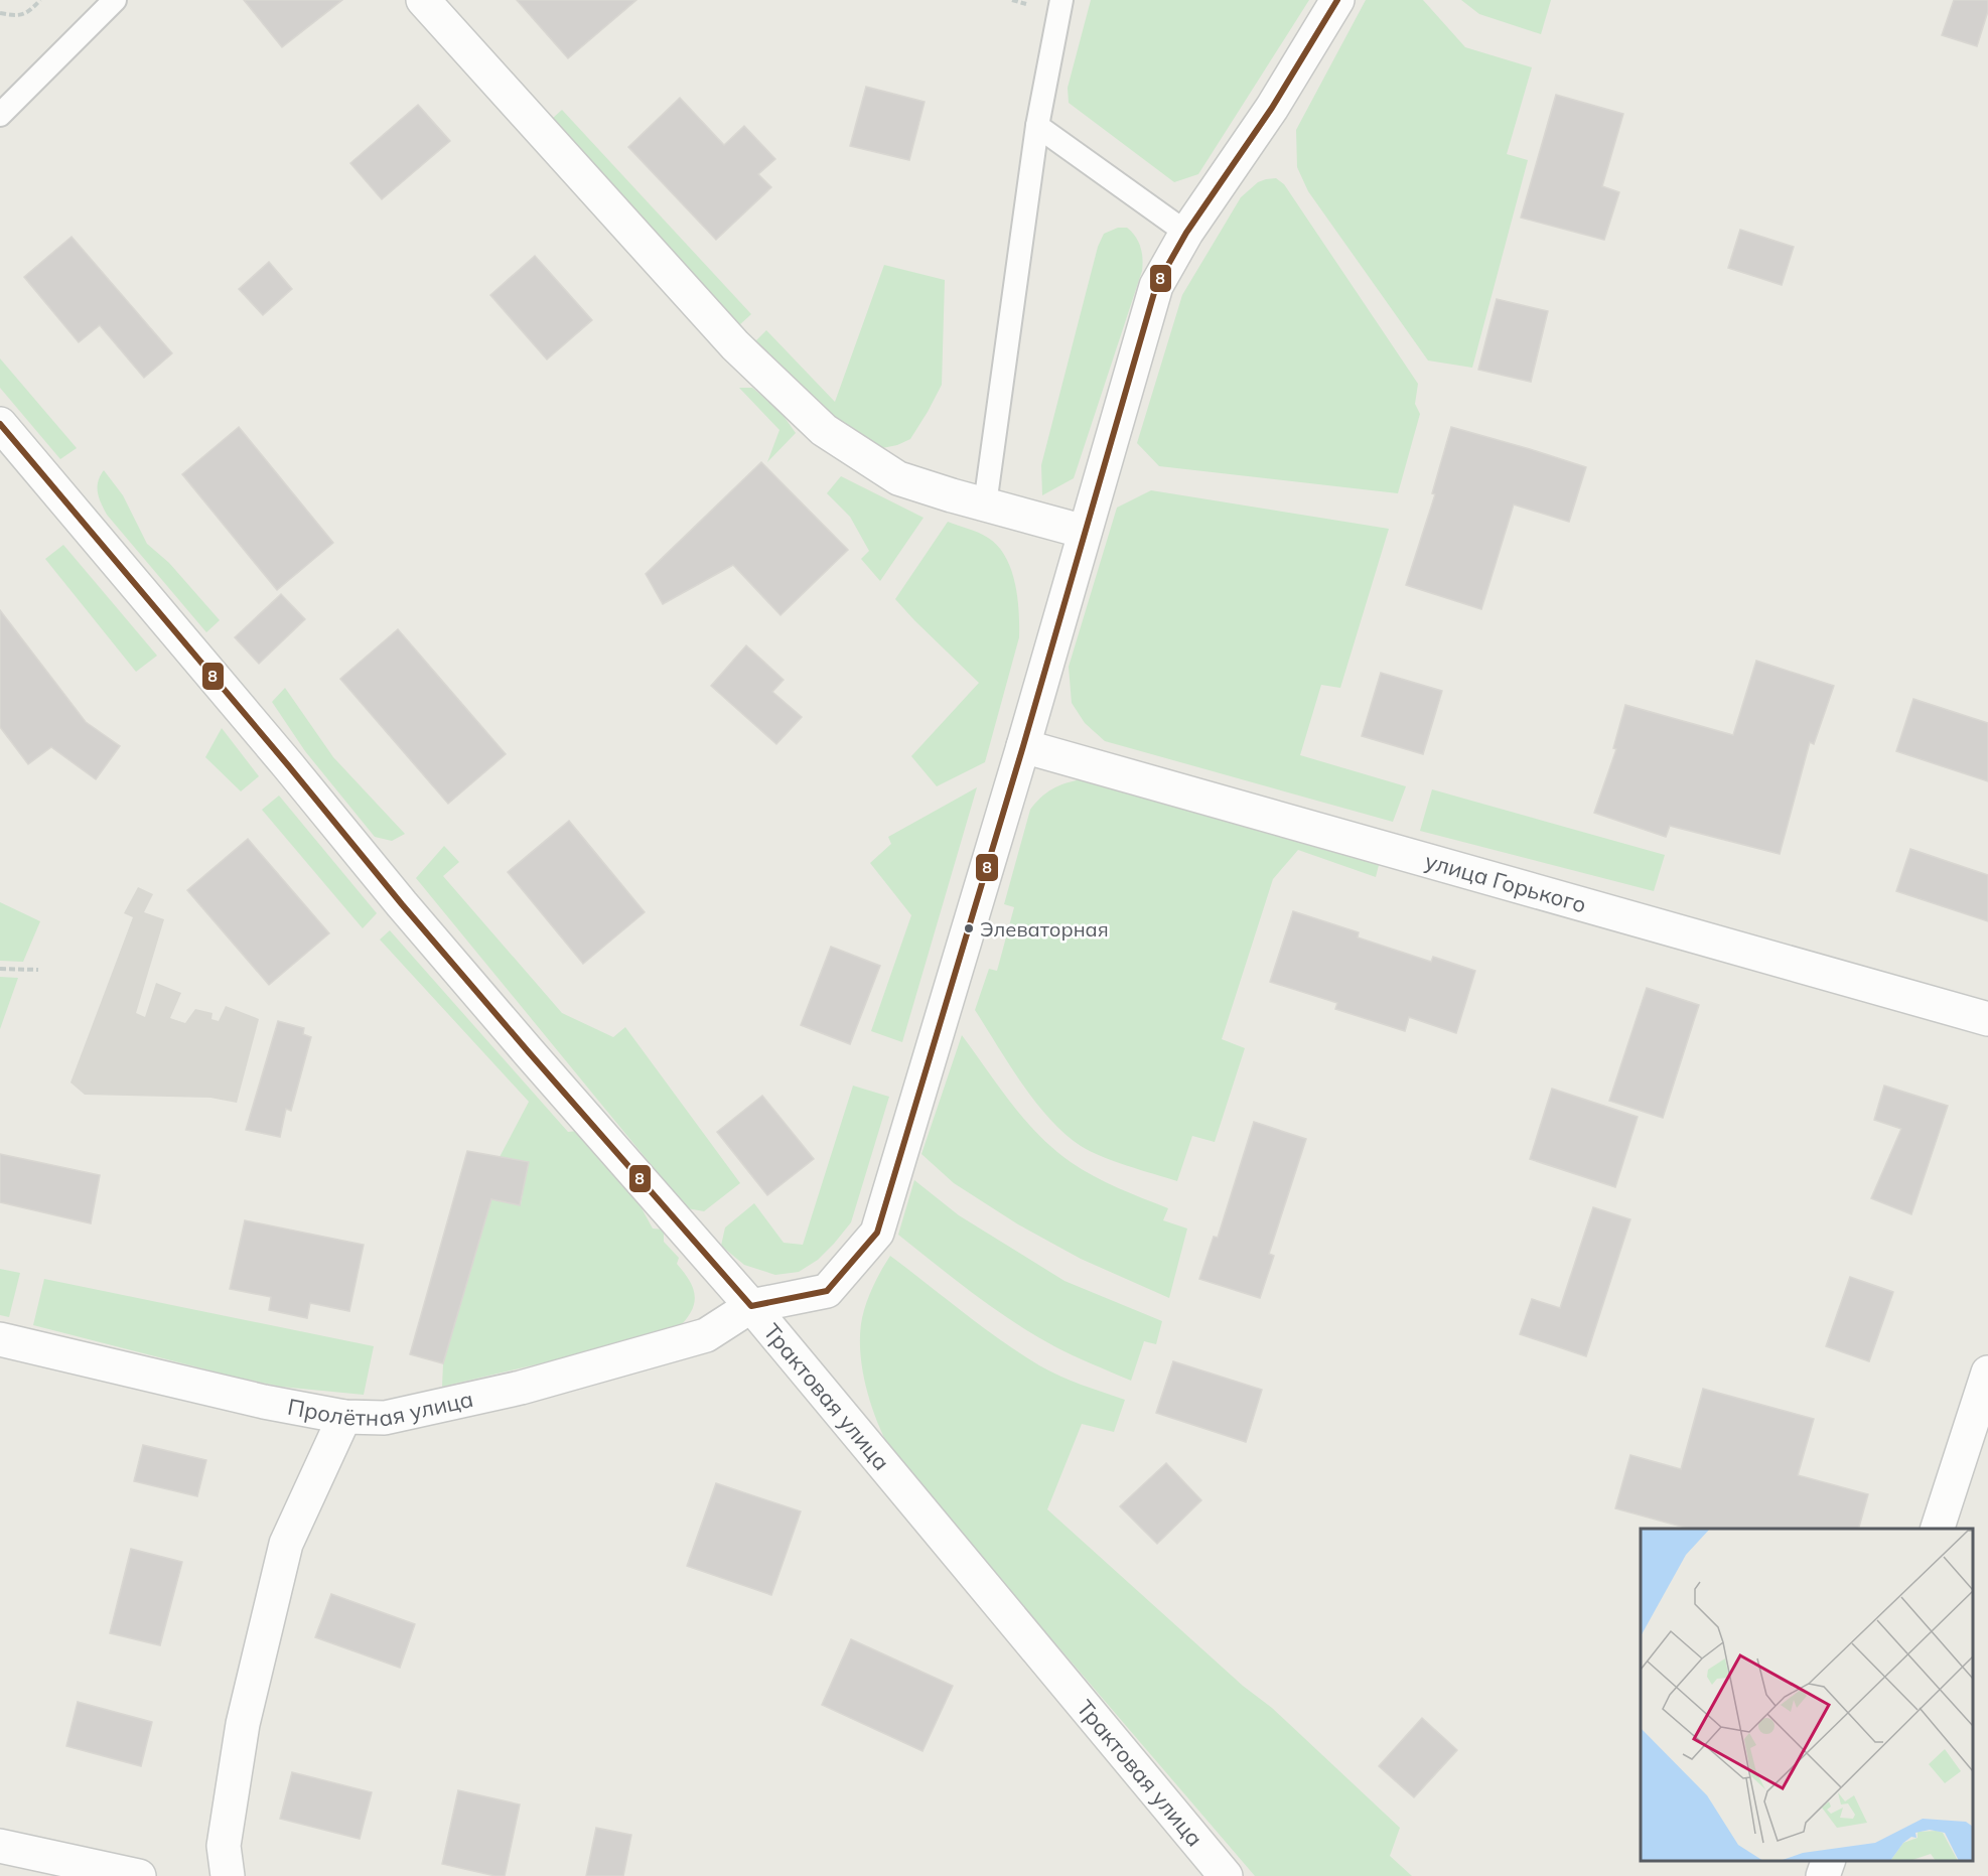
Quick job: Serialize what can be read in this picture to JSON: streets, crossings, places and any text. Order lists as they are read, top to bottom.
{
  "streets": {
    "street": ["улица Горького", "Трактовая улица", "Пролётная улица"]
  },
  "crossings": [
    ["Трактовая улица", "Пролётная улица"]
  ],
  "places": ["Элеваторная"],
  "lines": ["transit line 8"]
}
